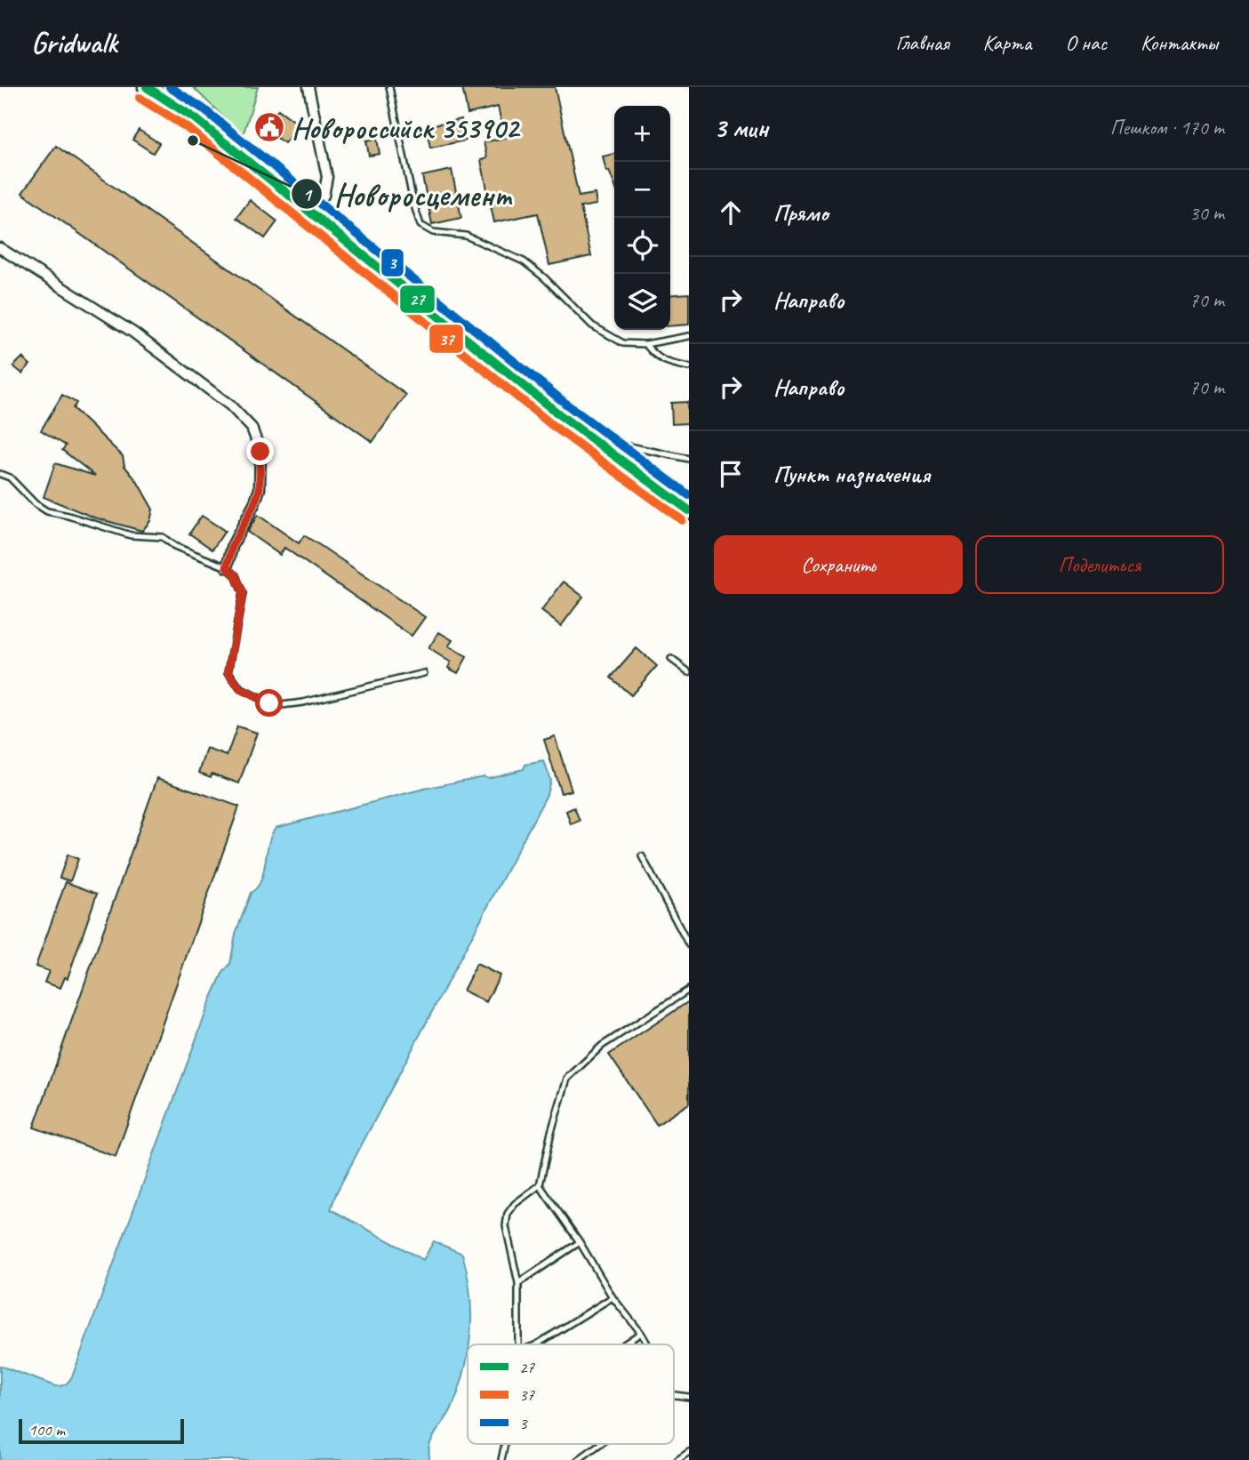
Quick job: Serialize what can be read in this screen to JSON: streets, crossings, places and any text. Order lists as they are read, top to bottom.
{
  "places": {
    "public building": ["Новороссийск 353902"],
    "other": ["Новоросцемент"]
  },
  "lines": ["transit line 27", "transit line 3", "transit line 37"],
  "legend": ["27", "37", "3"],
  "scale_bar": "100 m",
  "page": {
    "header": "Gridwalk",
    "nav": [
      "Главная",
      "Карта",
      "О нас",
      "Контакты"
    ],
    "heading": ["3 мин", "Пешком · 170 m"],
    "map_buttons": ["+", "−"],
    "list": [
      ["Прямо", "30 m"],
      ["Направо", "70 m"],
      ["Направо", "70 m"],
      "Пункт назначения"
    ],
    "buttons": ["Сохранить", "Поделиться"],
    "scale": "100 m"
  }
}
